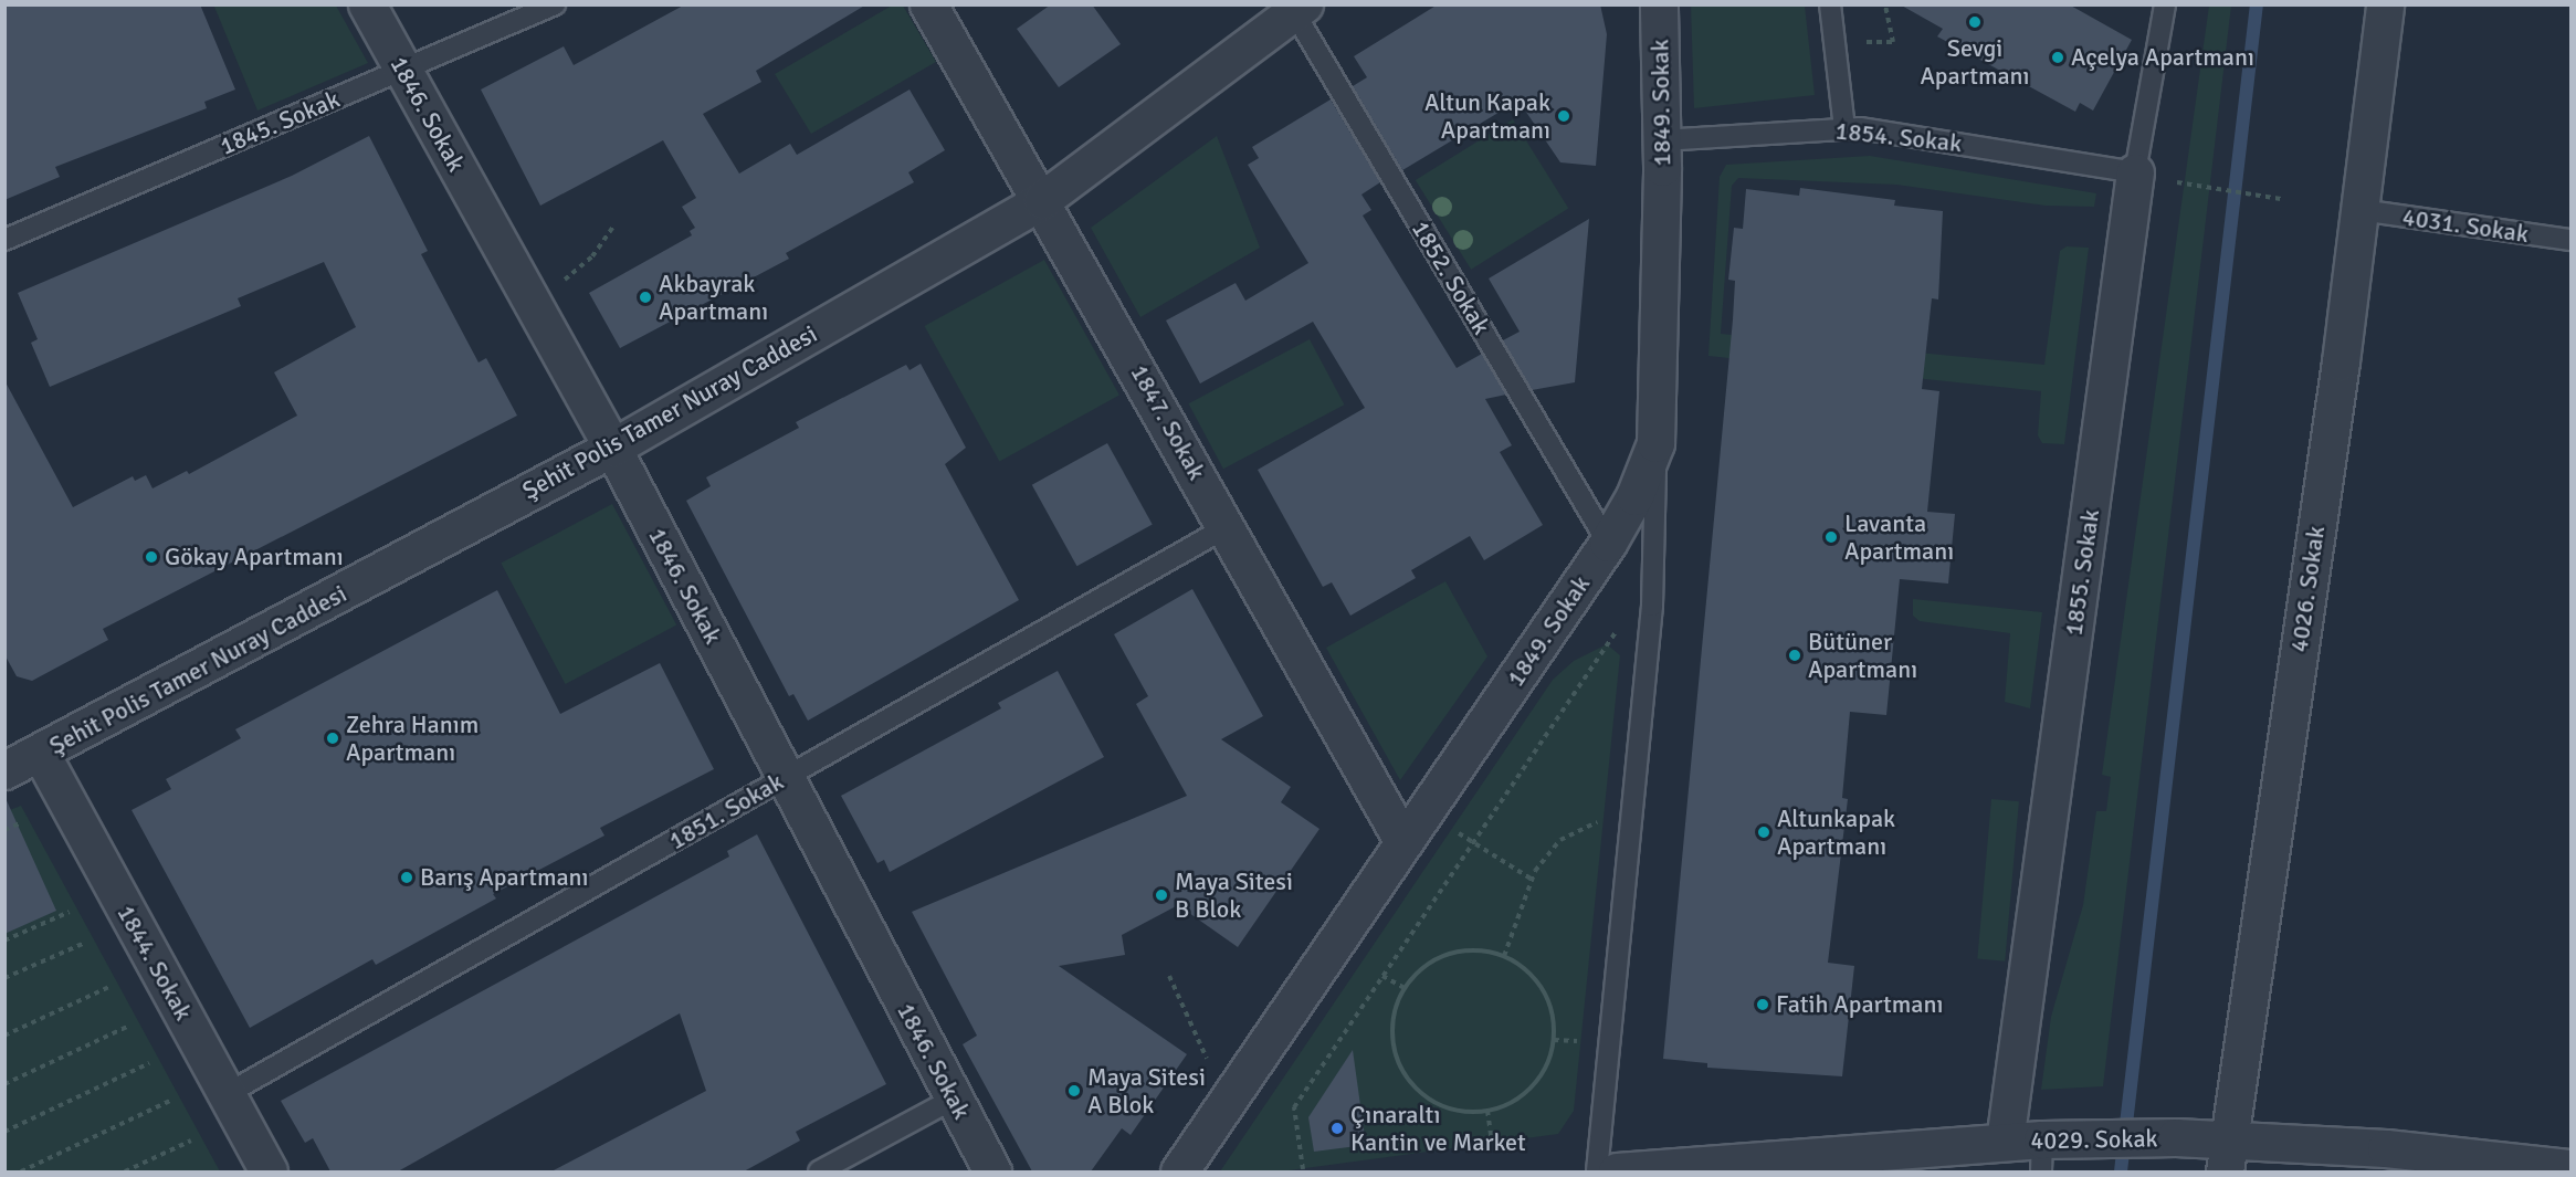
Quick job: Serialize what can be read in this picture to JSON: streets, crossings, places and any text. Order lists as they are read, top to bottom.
{
  "streets": {
    "street": [
      "1849. Sokak",
      "1846. Sokak",
      "Şehit Polis Tamer Nuray Caddesi",
      "1847. Sokak",
      "1855. Sokak",
      "4026. Sokak",
      "1844. Sokak",
      "4029. Sokak"
    ],
    "lane": [
      "1845. Sokak",
      "1854. Sokak",
      "4031. Sokak",
      "1852. Sokak",
      "1851. Sokak"
    ]
  },
  "crossings": [
    ["1849. Sokak", "1854. Sokak"],
    ["1849. Sokak", "1852. Sokak"],
    ["1849. Sokak", "1847. Sokak"],
    ["1846. Sokak", "1845. Sokak"],
    ["1846. Sokak", "Şehit Polis Tamer Nuray Caddesi"],
    ["1846. Sokak", "1851. Sokak"],
    ["1854. Sokak", "1855. Sokak"],
    ["4031. Sokak", "4026. Sokak"],
    ["1852. Sokak", "Şehit Polis Tamer Nuray Caddesi"],
    ["Şehit Polis Tamer Nuray Caddesi", "1847. Sokak"],
    ["Şehit Polis Tamer Nuray Caddesi", "1844. Sokak"],
    ["1847. Sokak", "1851. Sokak"],
    ["1855. Sokak", "4029. Sokak"],
    ["4026. Sokak", "4029. Sokak"],
    ["1851. Sokak", "1844. Sokak"]
  ],
  "places": [
    "Sevgi Apartmanı",
    "Açelya Apartmanı",
    "Altun Kapak Apartmanı",
    "Akbayrak Apartmanı",
    "Lavanta Apartmanı",
    "Gökay Apartmanı",
    "Bütüner Apartmanı",
    "Zehra Hanım Apartmanı",
    "Altunkapak Apartmanı",
    "Barış Apartmanı",
    "Maya Sitesi B Blok",
    "Fatih Apartmanı",
    "Maya Sitesi A Blok",
    "Çınaraltı Kantin ve Market"
  ]
}
